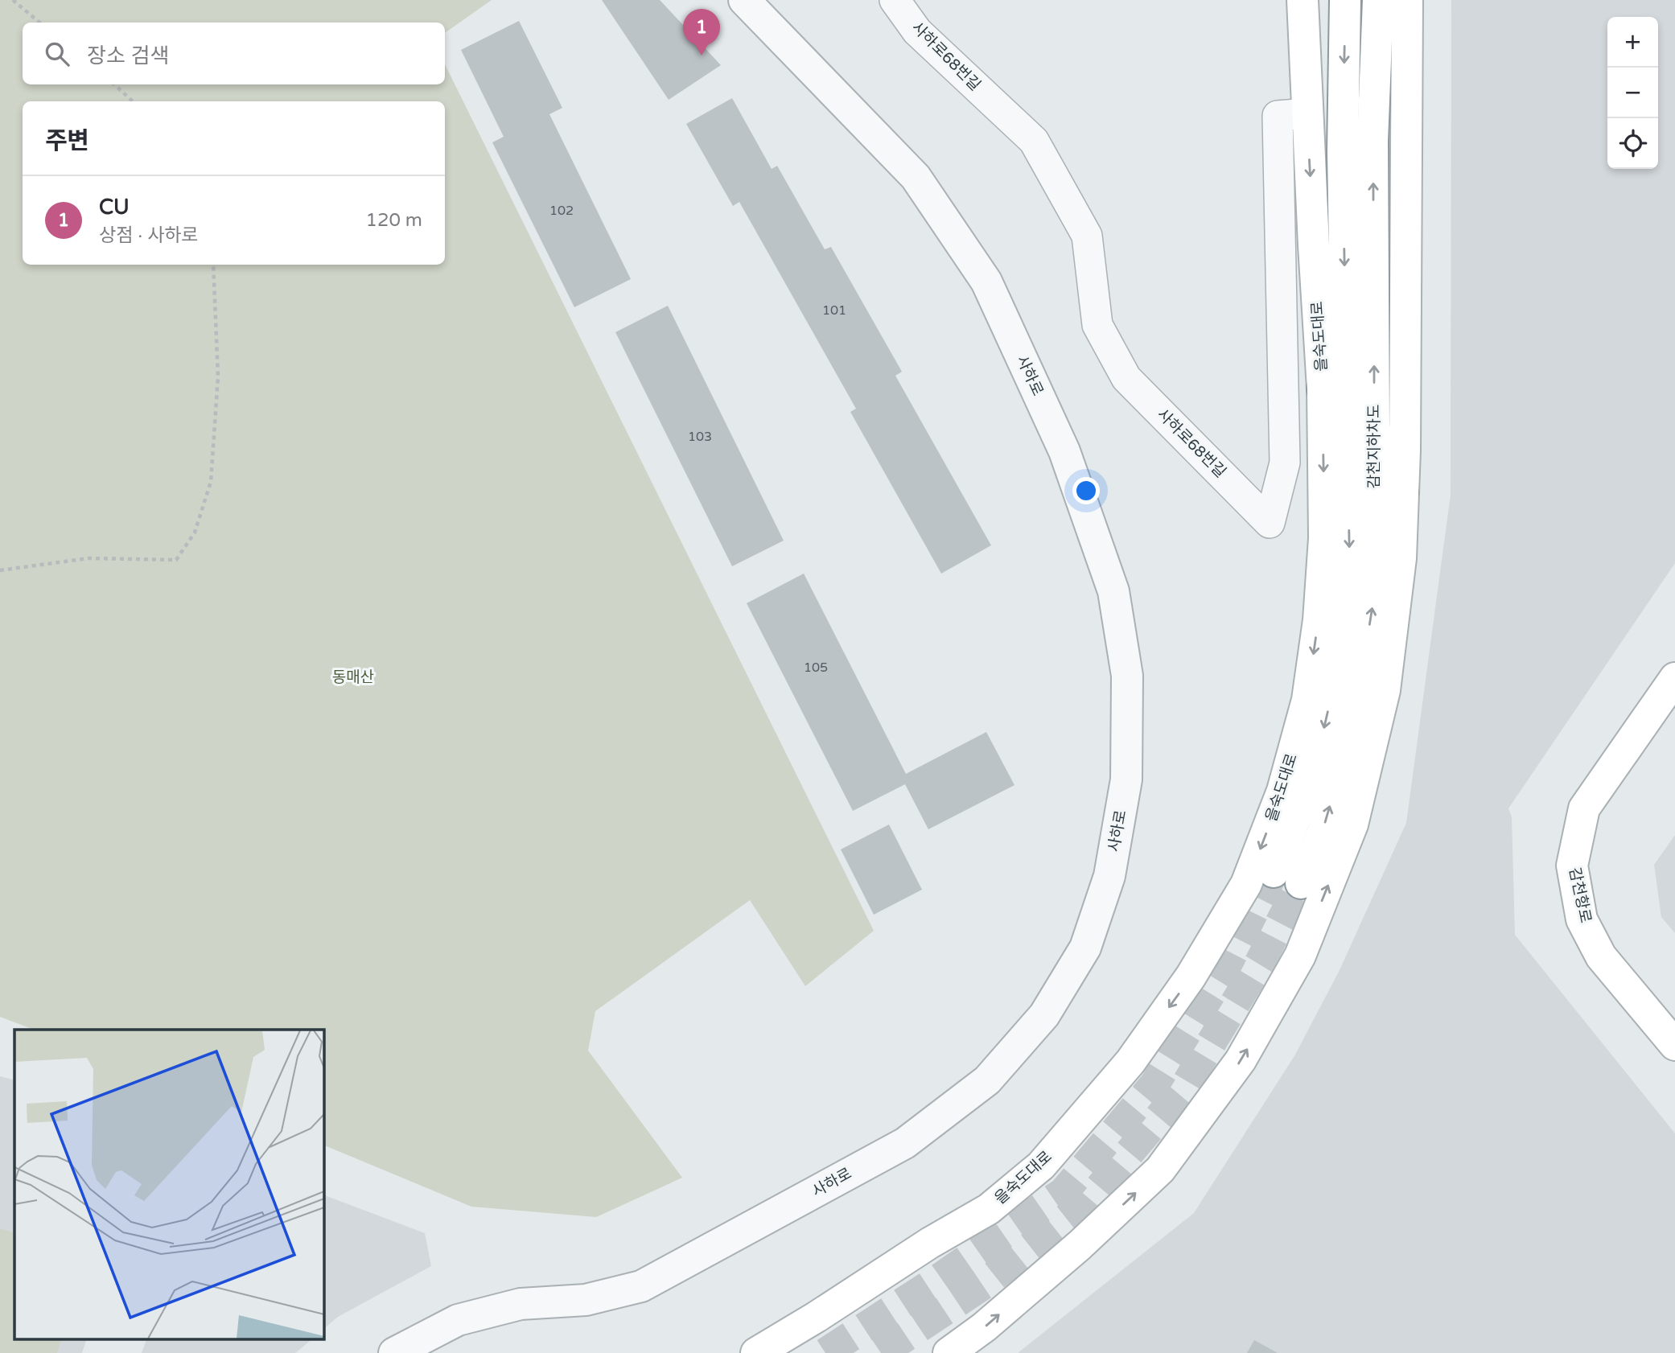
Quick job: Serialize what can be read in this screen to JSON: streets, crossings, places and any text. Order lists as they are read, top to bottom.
{
  "streets": {
    "main road": ["을숙도대로", "감천지하차도", "감천항로"],
    "street": ["사하로68번길", "사하로"]
  },
  "crossings": [
    ["사하로68번길", "을숙도대로"]
  ],
  "parks": ["동매산"],
  "house_numbers": [
    "102",
    "101",
    "103",
    "105"
  ],
  "page": {
    "pins": "1",
    "map_buttons": ["+", "−"],
    "search": "장소 검색",
    "heading": "주변",
    "list": [
      {
        "mark": "1",
        "name": "CU",
        "note": "상점 · 사하로",
        "value": "120 m"
      }
    ]
  }
}
